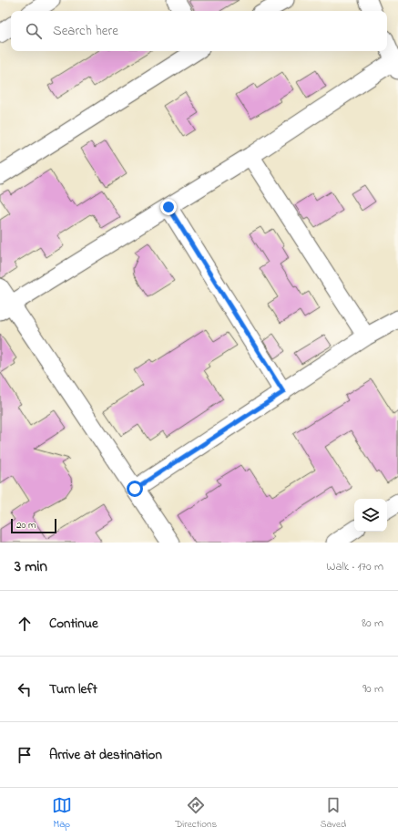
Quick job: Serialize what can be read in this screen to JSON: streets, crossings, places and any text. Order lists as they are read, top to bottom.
{
  "scale_bar": "20 m",
  "page": {
    "search": "Search here",
    "scale": "20 m",
    "heading": ["3 min", "Walk · 170 m"],
    "list": [
      ["Continue", "80 m"],
      ["Turn left", "90 m"],
      "Arrive at destination"
    ],
    "nav": ["Map", "Directions", "Saved"]
  }
}
